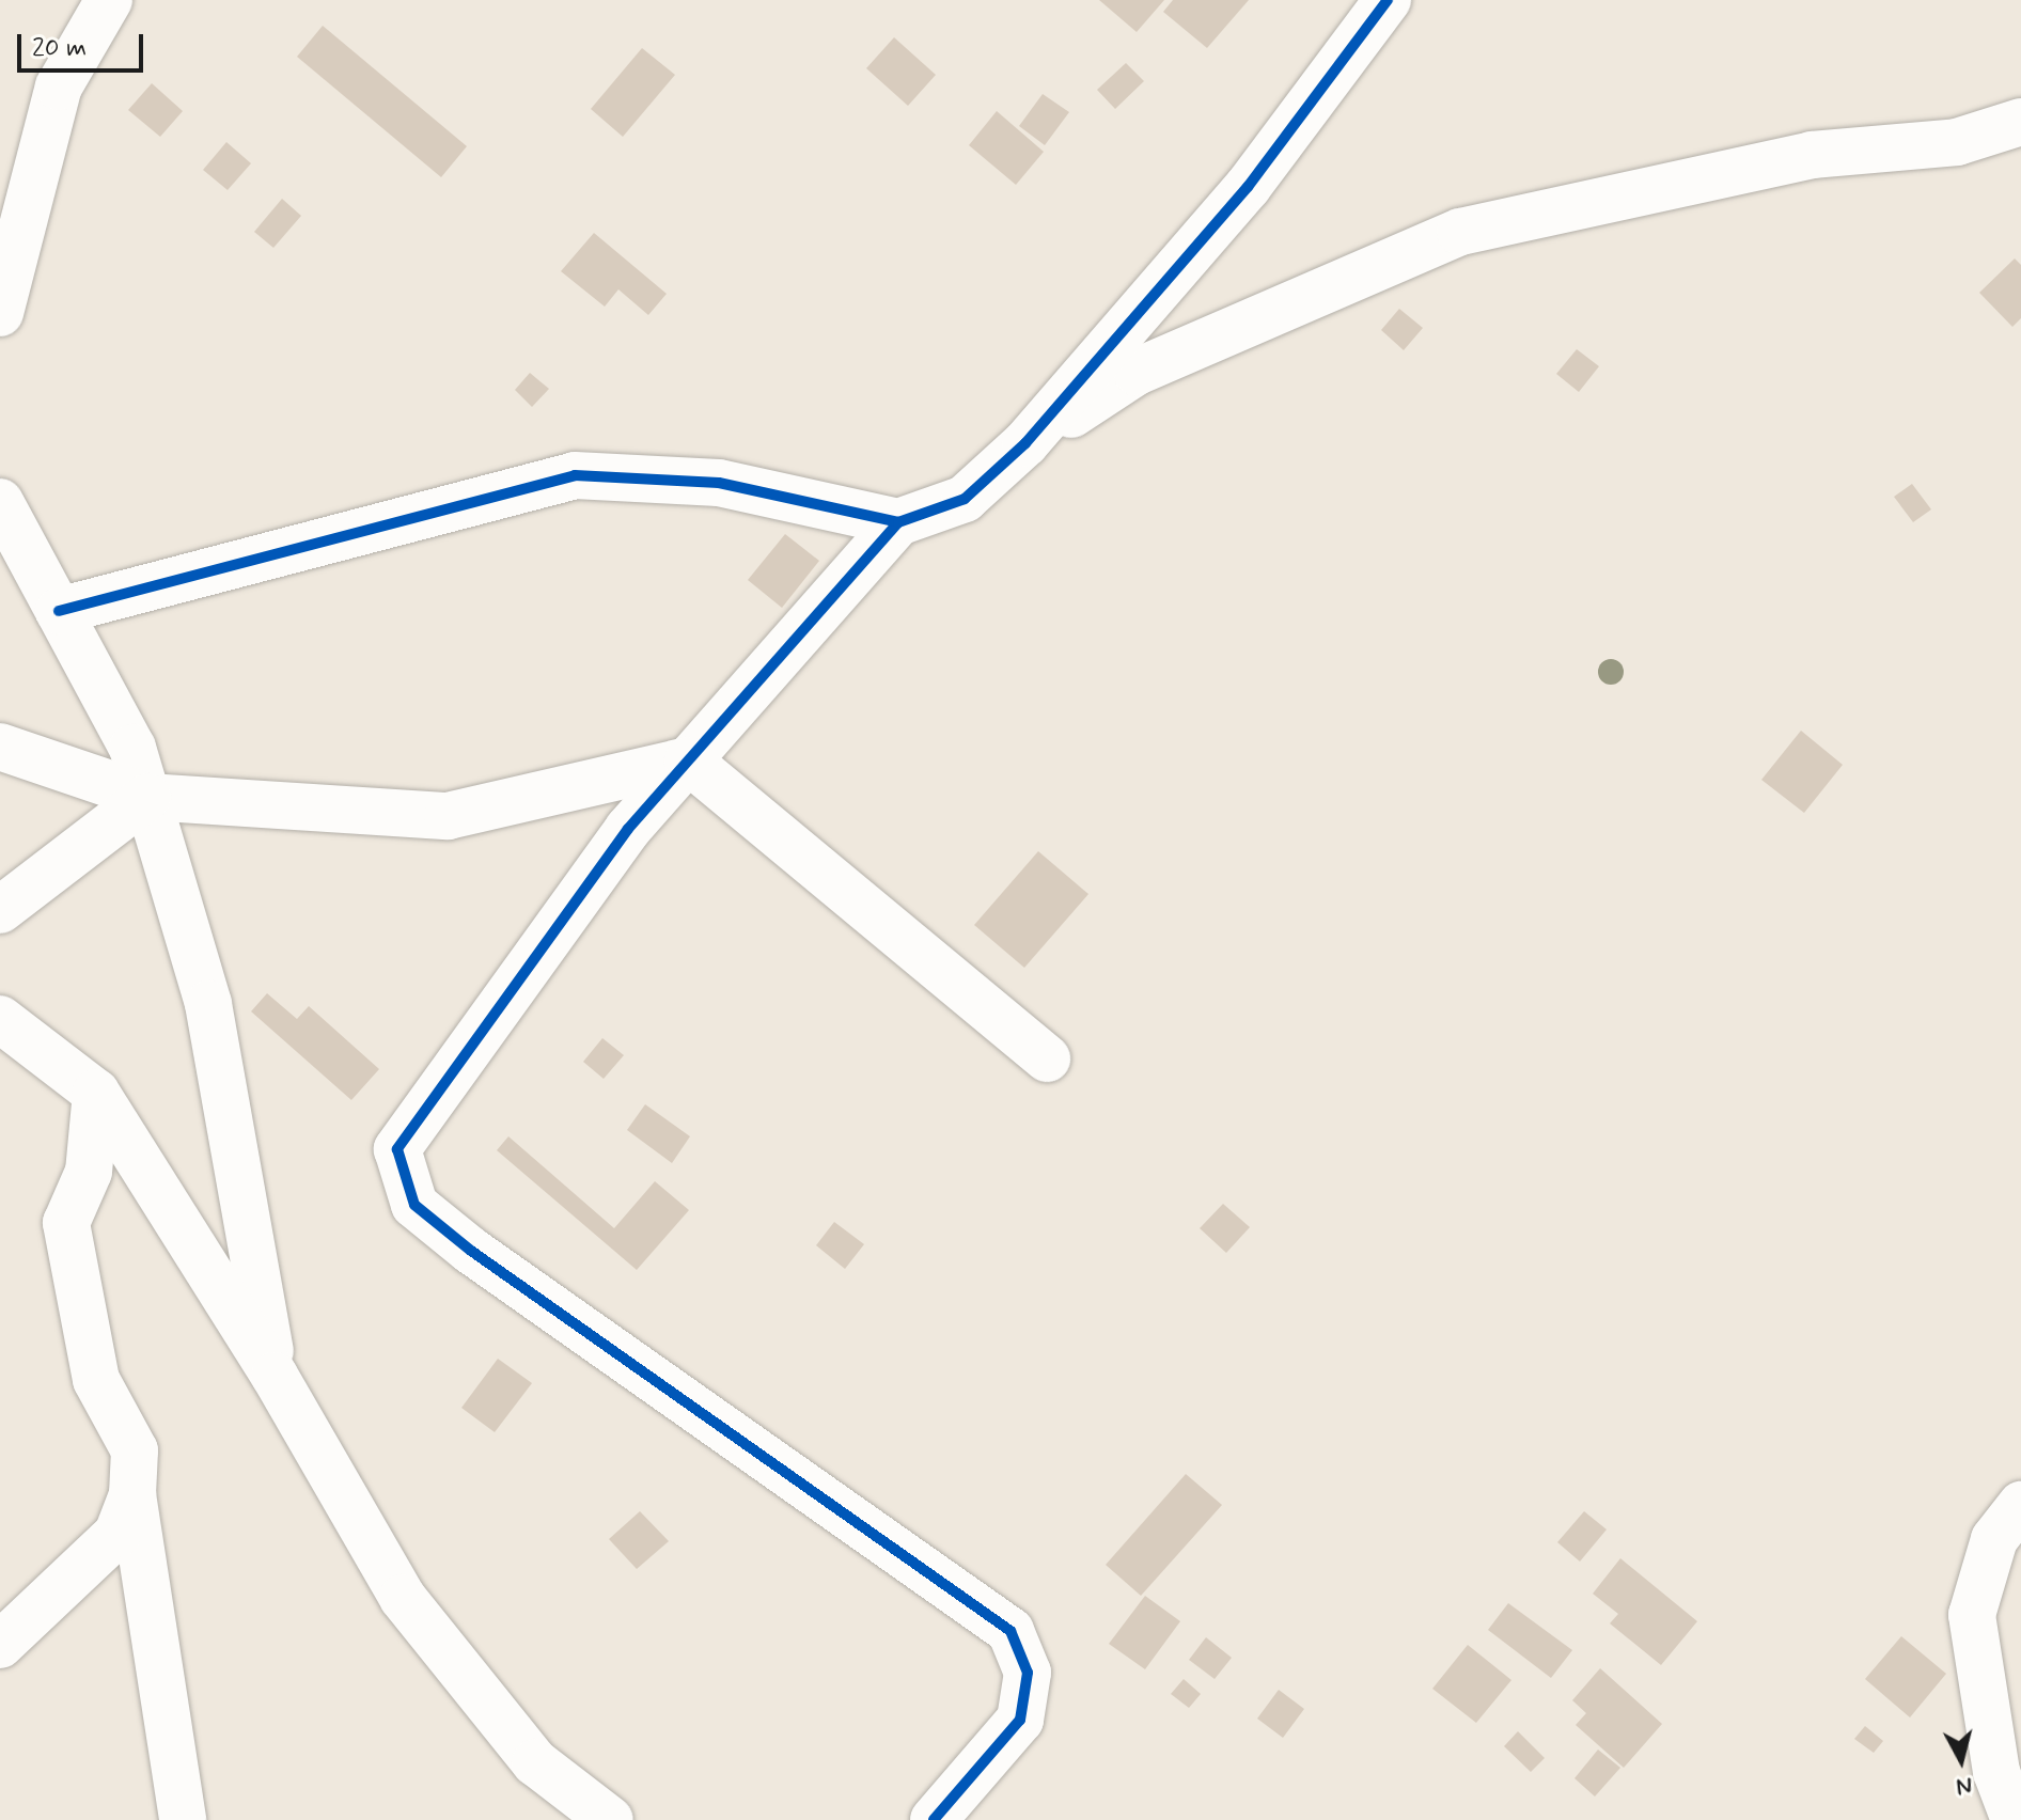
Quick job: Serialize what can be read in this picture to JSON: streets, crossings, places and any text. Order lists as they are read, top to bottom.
{
  "scale_bar": "20 m",
  "north": "bottom"
}
